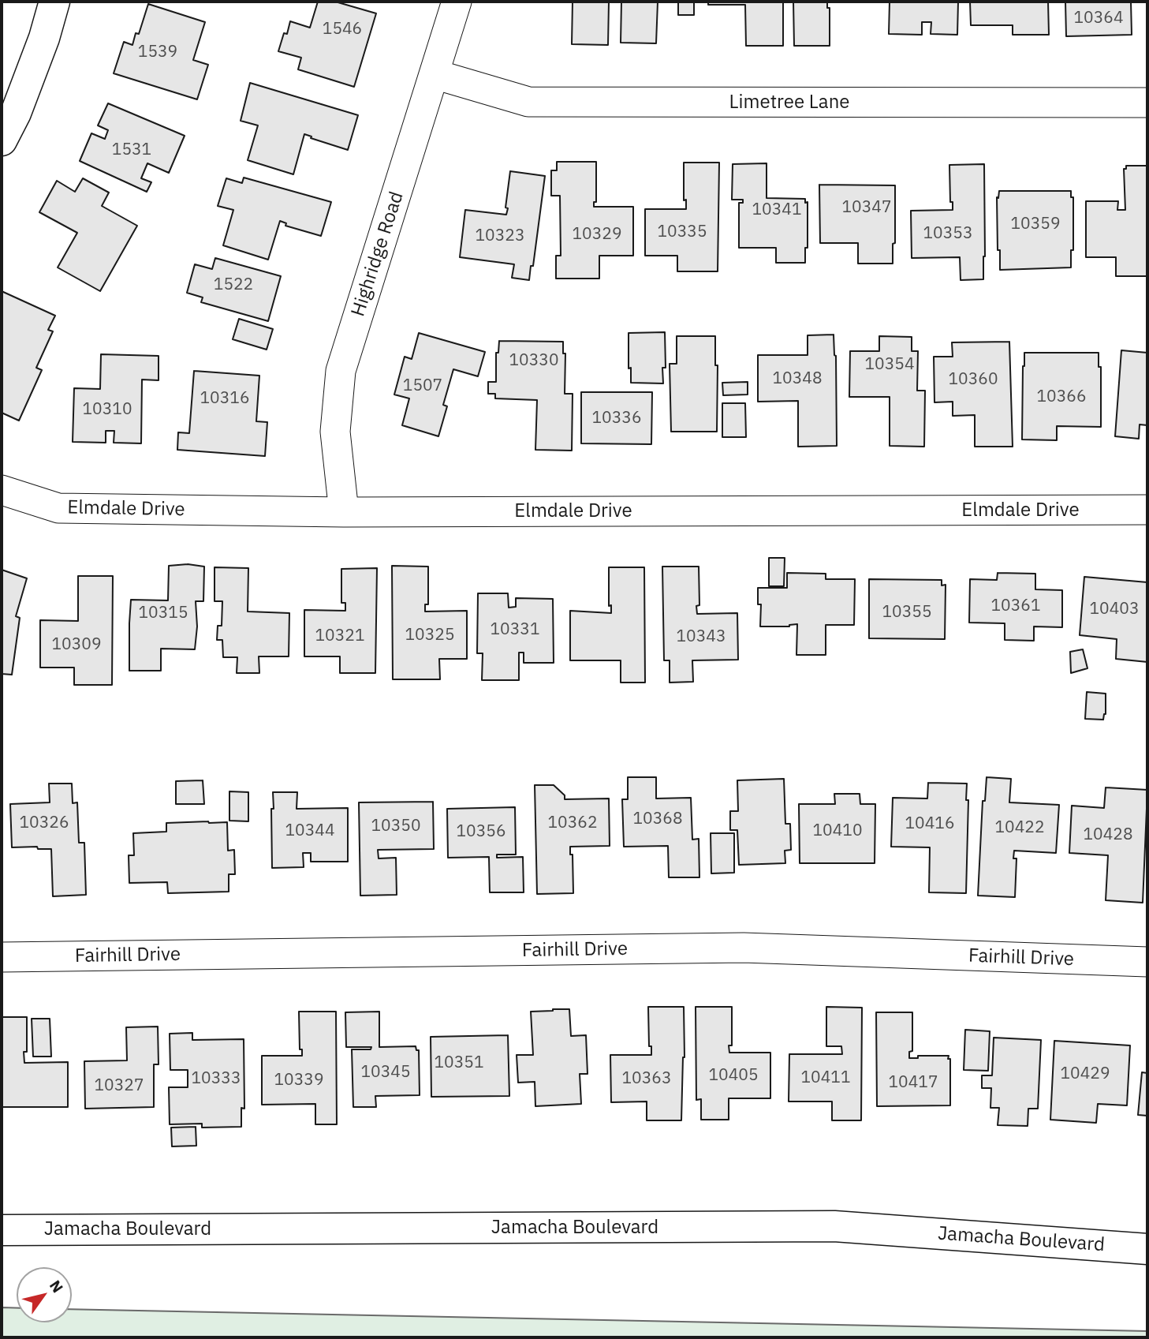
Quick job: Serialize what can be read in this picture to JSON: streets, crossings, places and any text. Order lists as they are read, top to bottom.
{
  "streets": {
    "main road": ["Jamacha Boulevard"],
    "street": [
      "Limetree Lane",
      "Highridge Road",
      "Elmdale Drive",
      "Fairhill Drive"
    ]
  },
  "crossings": [
    ["Limetree Lane", "Highridge Road"],
    ["Highridge Road", "Elmdale Drive"]
  ],
  "house_numbers": [
    "10364",
    "1546",
    "1539",
    "1531",
    "10347",
    "10341",
    "10359",
    "10335",
    "10353",
    "10329",
    "10323",
    "1522",
    "10330",
    "10354",
    "10348",
    "10360",
    "1507",
    "10366",
    "10316",
    "10310",
    "10336",
    "10361",
    "10403",
    "10355",
    "10315",
    "10331",
    "10325",
    "10321",
    "10343",
    "10309",
    "10368",
    "10326",
    "10362",
    "10416",
    "10350",
    "10422",
    "10344",
    "10410",
    "10356",
    "10428",
    "10351",
    "10345",
    "10429",
    "10405",
    "10411",
    "10333",
    "10363",
    "10339",
    "10417",
    "10327"
  ],
  "north": "top right"
}
